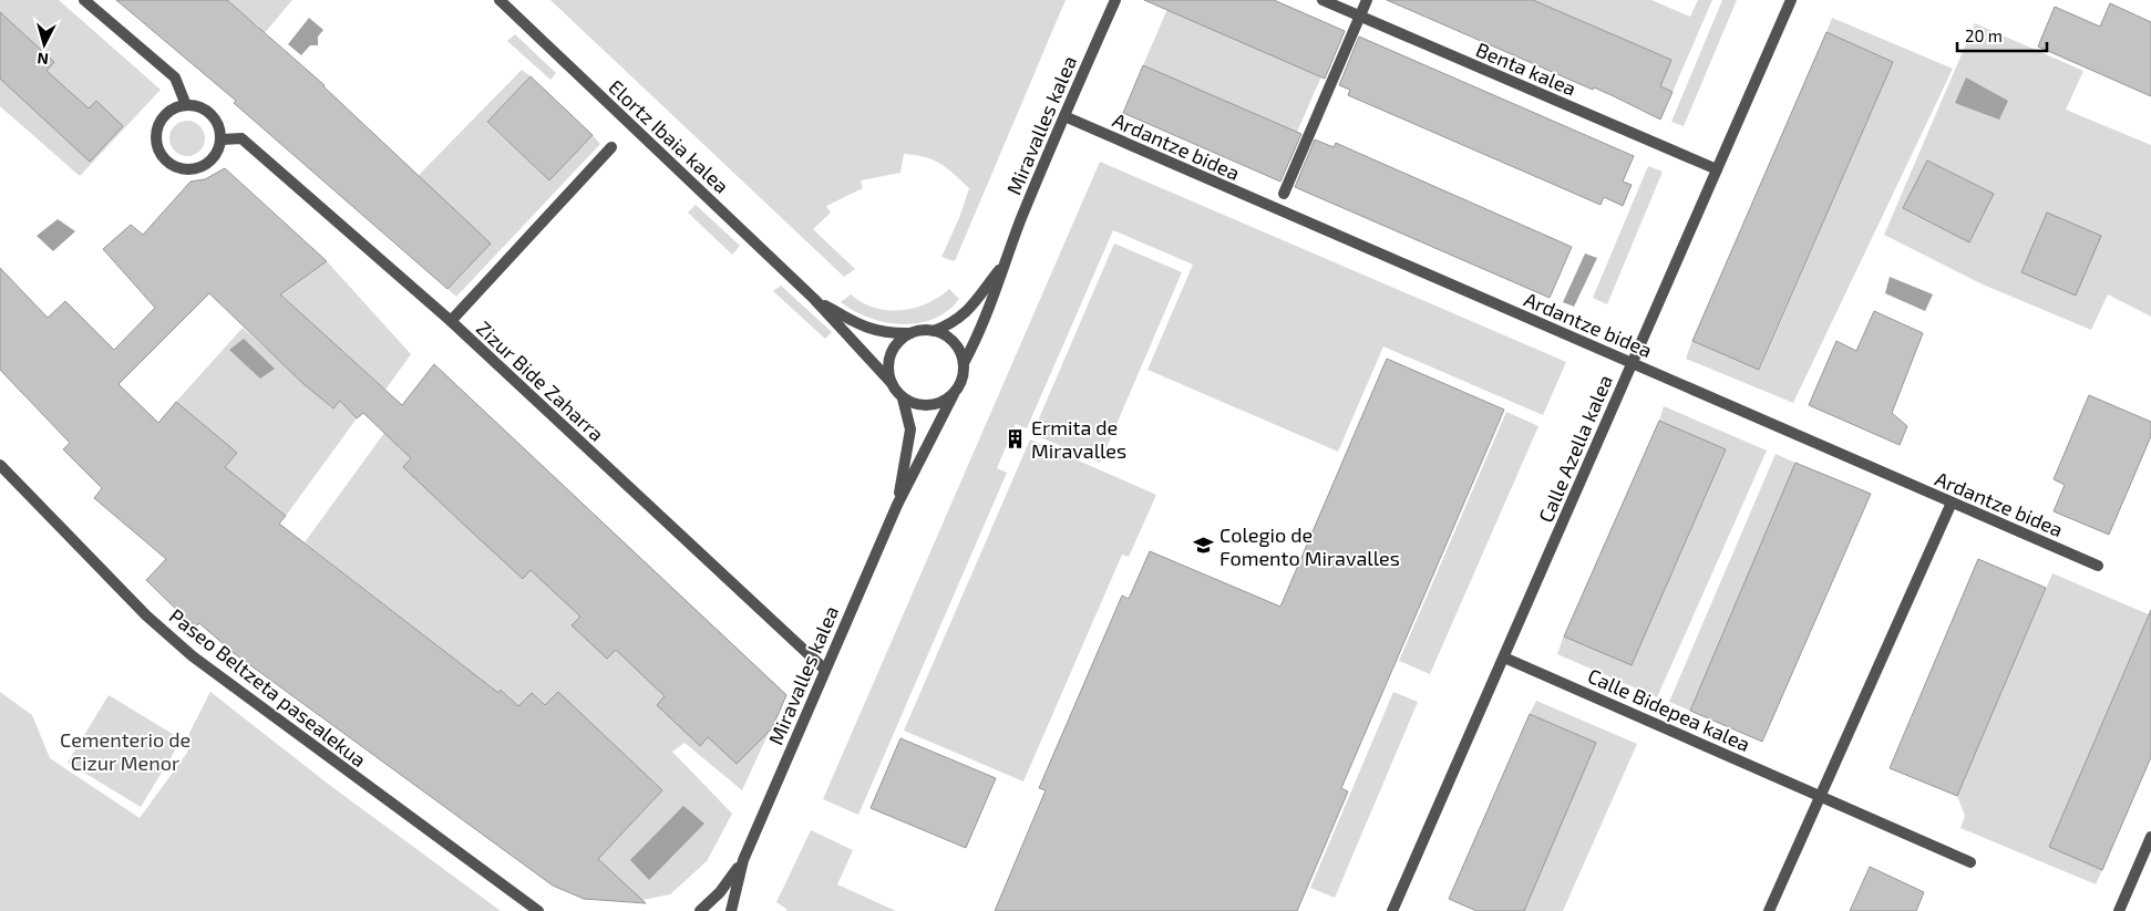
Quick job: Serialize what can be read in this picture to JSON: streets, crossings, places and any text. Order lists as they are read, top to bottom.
{
  "streets": {
    "street": [
      "Benta kalea",
      "Miravalles kalea",
      "Elortz Ibaia kalea",
      "Ardantze bidea",
      "Zizur Bide Zaharra",
      "Calle Azella kalea",
      "Paseo Beltzeta pasealekua",
      "Calle Bidepea kalea"
    ]
  },
  "crossings": [
    ["Benta kalea", "Calle Azella kalea"],
    ["Miravalles kalea", "Elortz Ibaia kalea"],
    ["Miravalles kalea", "Ardantze bidea"],
    ["Miravalles kalea", "Zizur Bide Zaharra"],
    ["Ardantze bidea", "Calle Azella kalea"],
    ["Calle Azella kalea", "Calle Bidepea kalea"]
  ],
  "parks": ["Cementerio de Cizur Menor"],
  "places": {
    "building": ["Ermita de Miravalles"],
    "school or university": ["Colegio de Fomento Miravalles"]
  },
  "scale_bar": "20 m",
  "north": "bottom"
}
